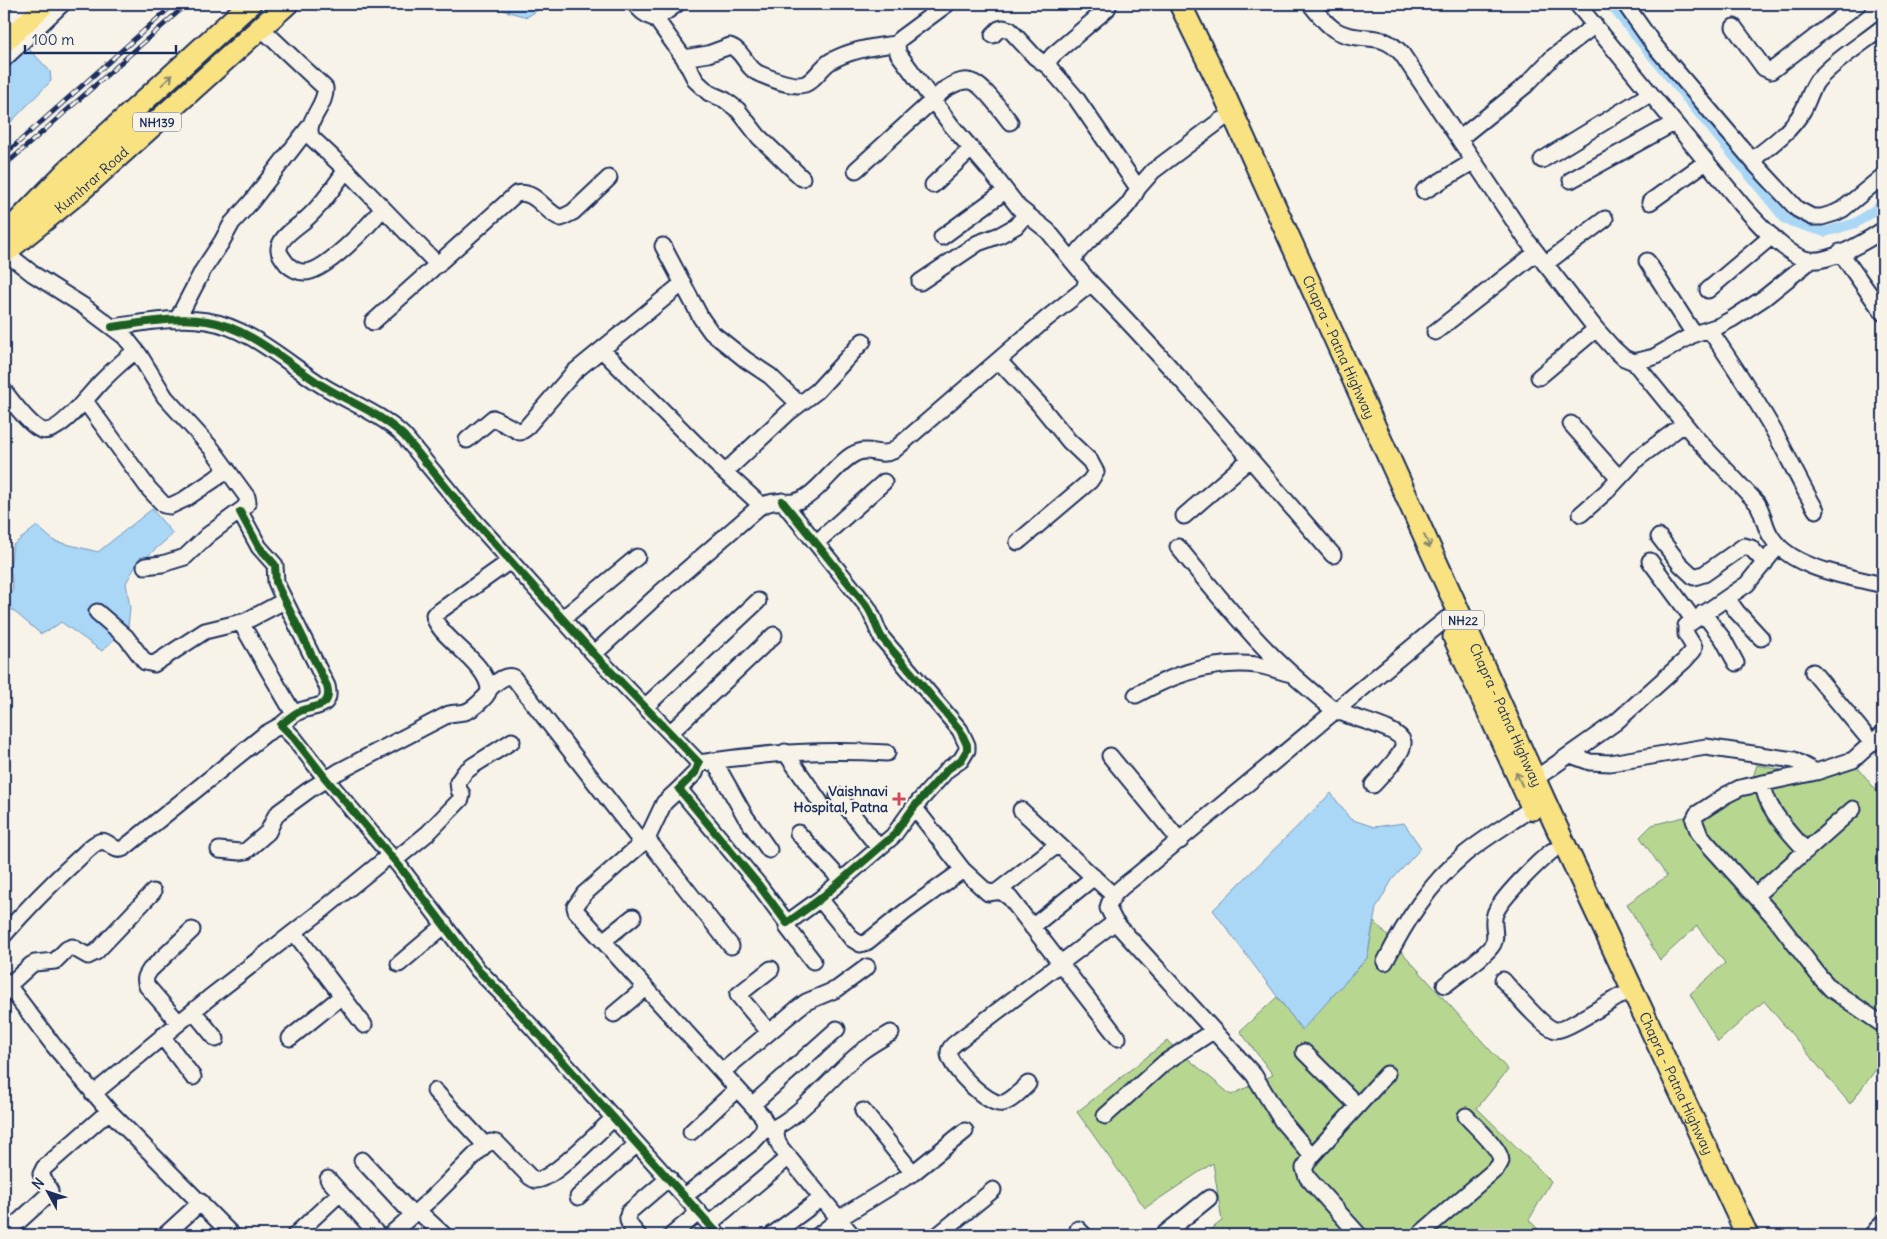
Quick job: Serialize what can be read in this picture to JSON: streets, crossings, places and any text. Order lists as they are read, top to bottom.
{
  "streets": {
    "highway": [
      "NH139",
      "Kumhrar Road",
      "Chapra - Patna Highway",
      "NH22"
    ]
  },
  "crossings": [
    ["NH139", "Kumhrar Road"]
  ],
  "places": {
    "health": ["Vaishnavi Hospital, Patna"]
  },
  "scale_bar": "100 m",
  "north": "top left"
}
